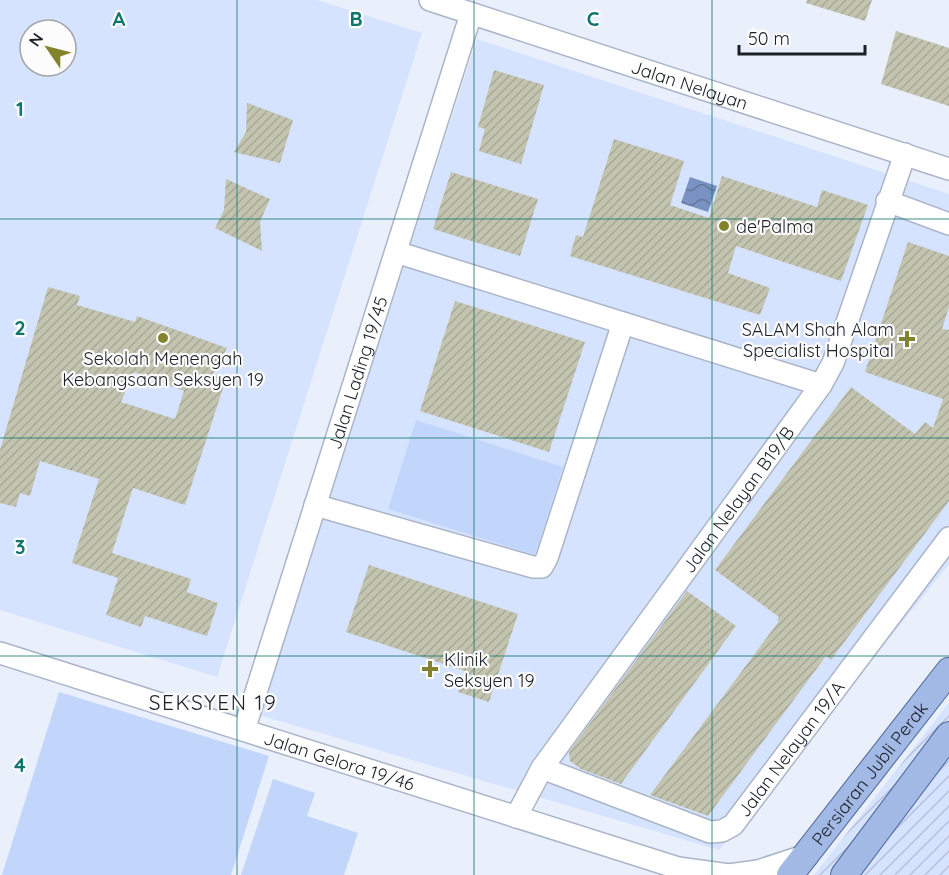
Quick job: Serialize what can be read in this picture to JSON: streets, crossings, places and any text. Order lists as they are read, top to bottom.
{
  "streets": {
    "main road": ["Persiaran Jubli Perak"],
    "street": [
      "Jalan Nelayan",
      "Jalan Lading 19/45",
      "Jalan Nelayan B19/B",
      "Jalan Nelayan 19/A",
      "Jalan Gelora 19/46"
    ]
  },
  "crossings": [
    ["Jalan Nelayan", "Jalan Lading 19/45"],
    ["Jalan Nelayan", "Jalan Nelayan B19/B"],
    ["Jalan Lading 19/45", "Jalan Gelora 19/46"],
    ["Jalan Nelayan B19/B", "Jalan Nelayan 19/A"],
    ["Jalan Nelayan B19/B", "Jalan Gelora 19/46"],
    ["Jalan Gelora 19/46", "Persiaran Jubli Perak"]
  ],
  "districts": ["SEKSYEN 19"],
  "places": {
    "other": ["de'Palma", "Sekolah Menengah Kebangsaan Seksyen 19"],
    "health": ["SALAM Shah Alam Specialist Hospital", "Klinik Seksyen 19"]
  },
  "scale_bar": "50 m",
  "north": "top left",
  "grid": {
    "columns": ["A", "B", "C"],
    "rows": [
      "1",
      "2",
      "3",
      "4"
    ]
  }
}
